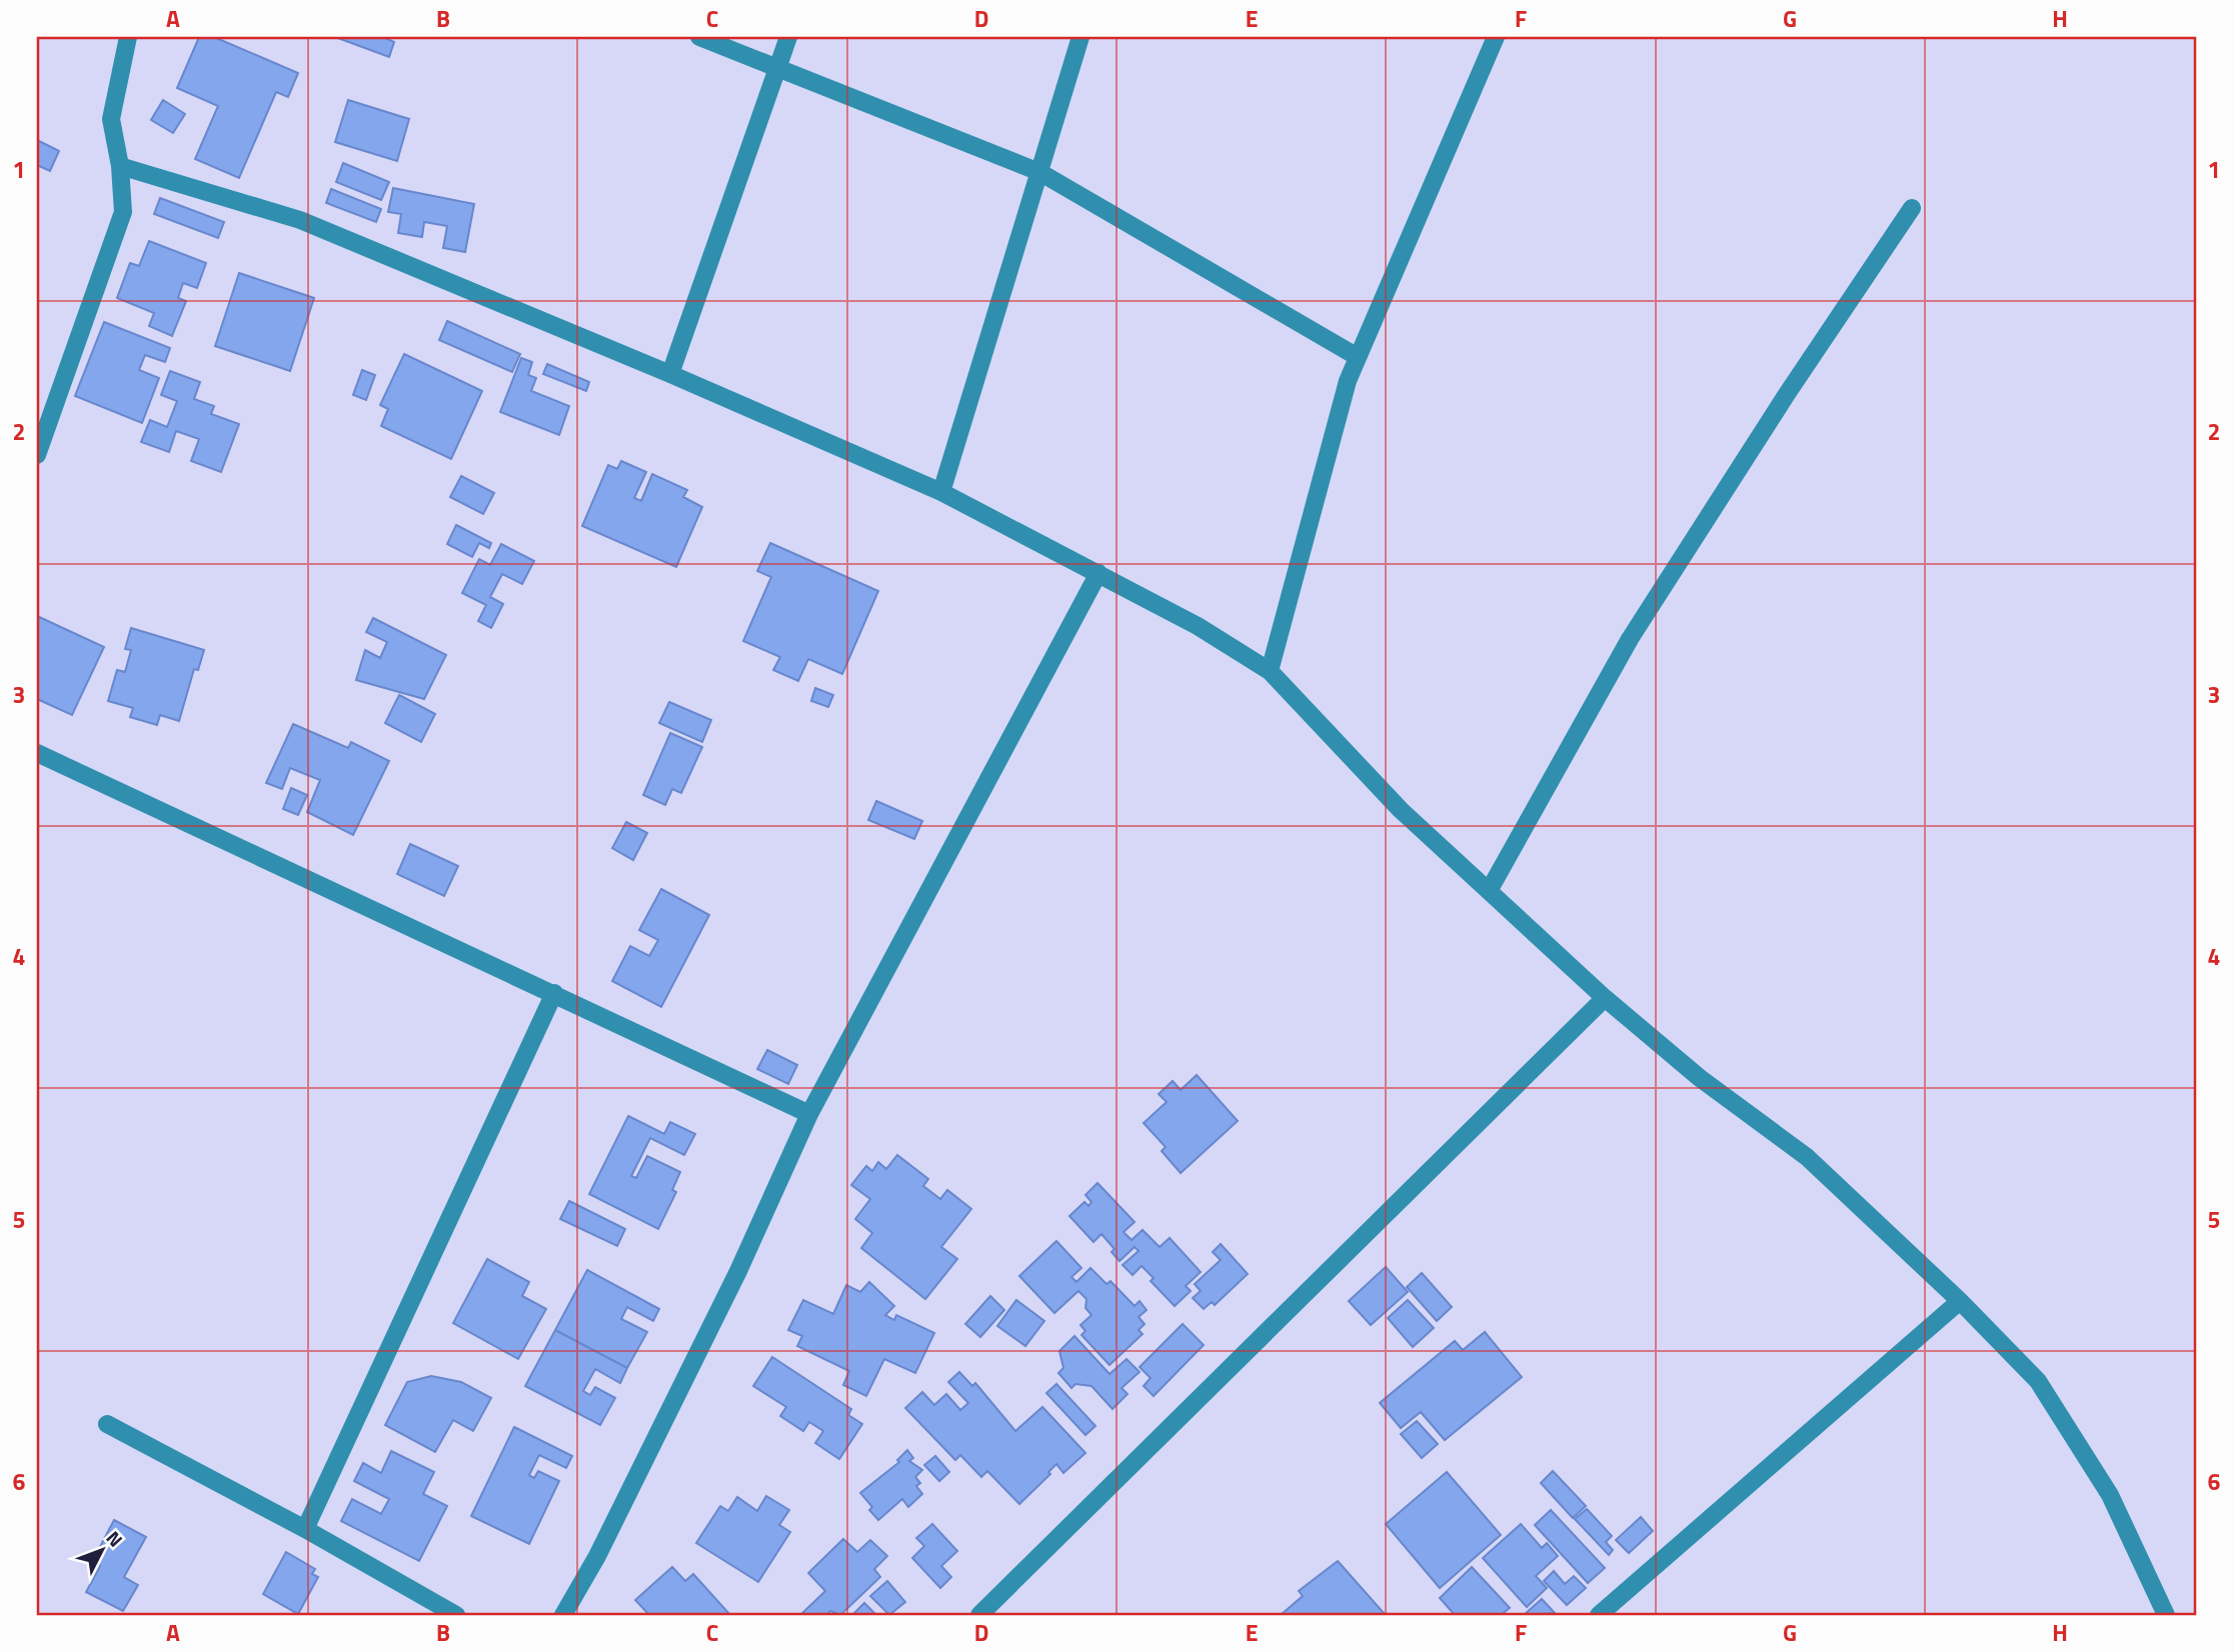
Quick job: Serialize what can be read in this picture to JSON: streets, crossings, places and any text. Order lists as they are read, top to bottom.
{
  "north": "top right",
  "grid": {
    "columns": [
      "A",
      "B",
      "C",
      "D",
      "E",
      "F",
      "G",
      "H"
    ],
    "rows": [
      "1",
      "2",
      "3",
      "4",
      "5",
      "6"
    ]
  }
}
